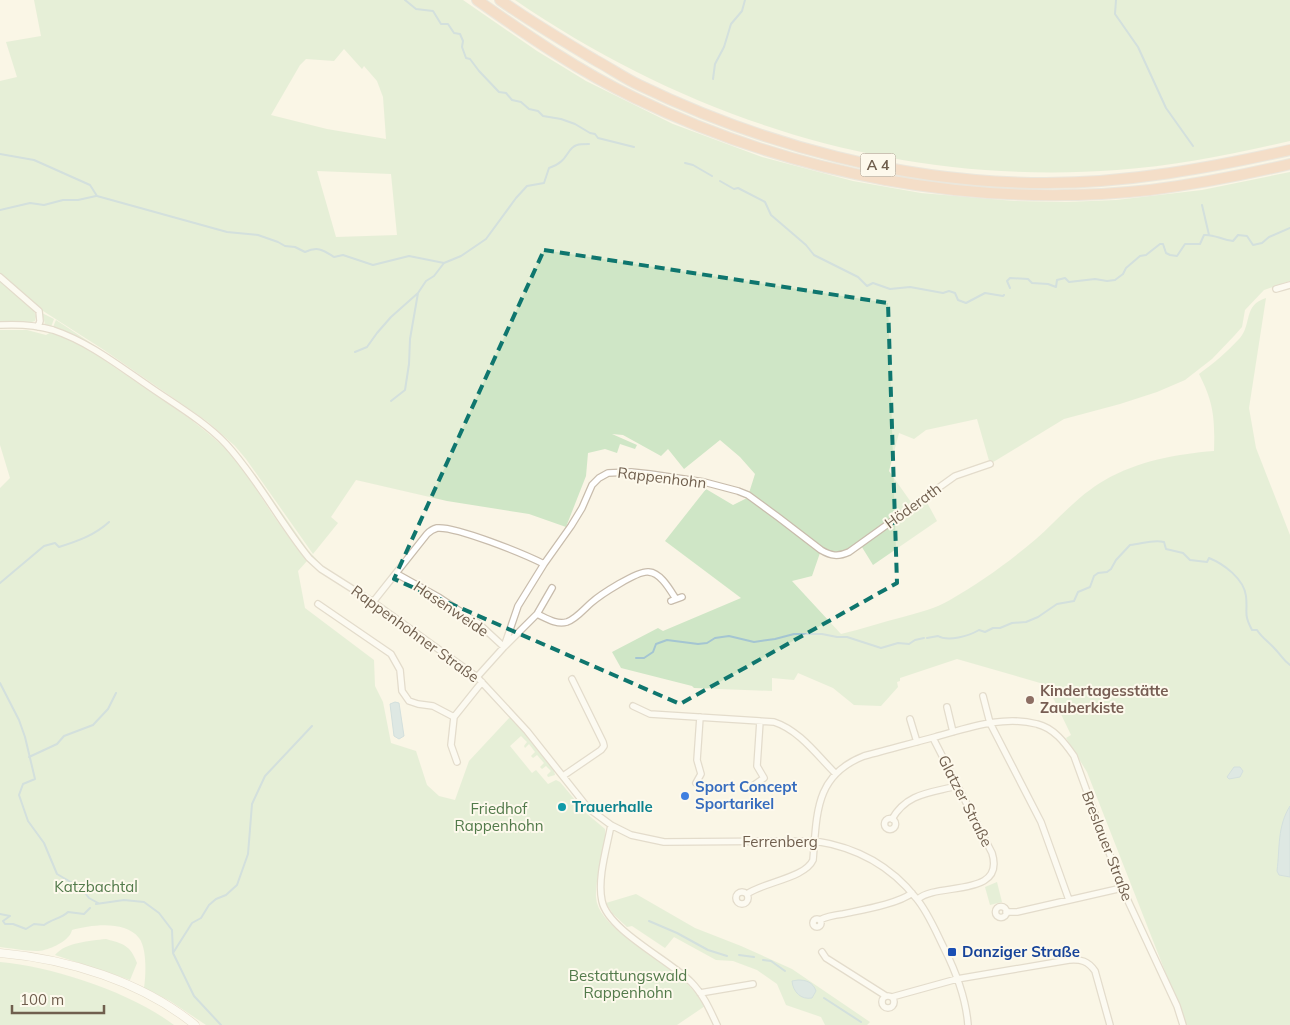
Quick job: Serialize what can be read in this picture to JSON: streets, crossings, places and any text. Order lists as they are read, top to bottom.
{
  "streets": {
    "highway": ["A 4"],
    "street": [
      "Rappenhohn",
      "Höderath",
      "Hasenweide",
      "Rappenhohner Straße",
      "Glatzer Straße",
      "Ferrenberg",
      "Breslauer Straße"
    ]
  },
  "crossings": [
    ["Rappenhohn", "Höderath"],
    ["Rappenhohn", "Hasenweide"],
    ["Rappenhohn", "Rappenhohner Straße"],
    ["Rappenhohner Straße", "Ferrenberg"],
    ["Glatzer Straße", "Ferrenberg"],
    ["Glatzer Straße", "Breslauer Straße"],
    ["Ferrenberg", "Breslauer Straße"]
  ],
  "parks": ["Friedhof Rappenhohn", "Katzbachtal", "Bestattungswald Rappenhohn"],
  "places": {
    "other": ["Kindertagesstätte Zauberkiste", "Sport Concept Sportarikel", "Trauerhalle"],
    "transit": ["Danziger Straße"]
  },
  "scale_bar": "100 m"
}
